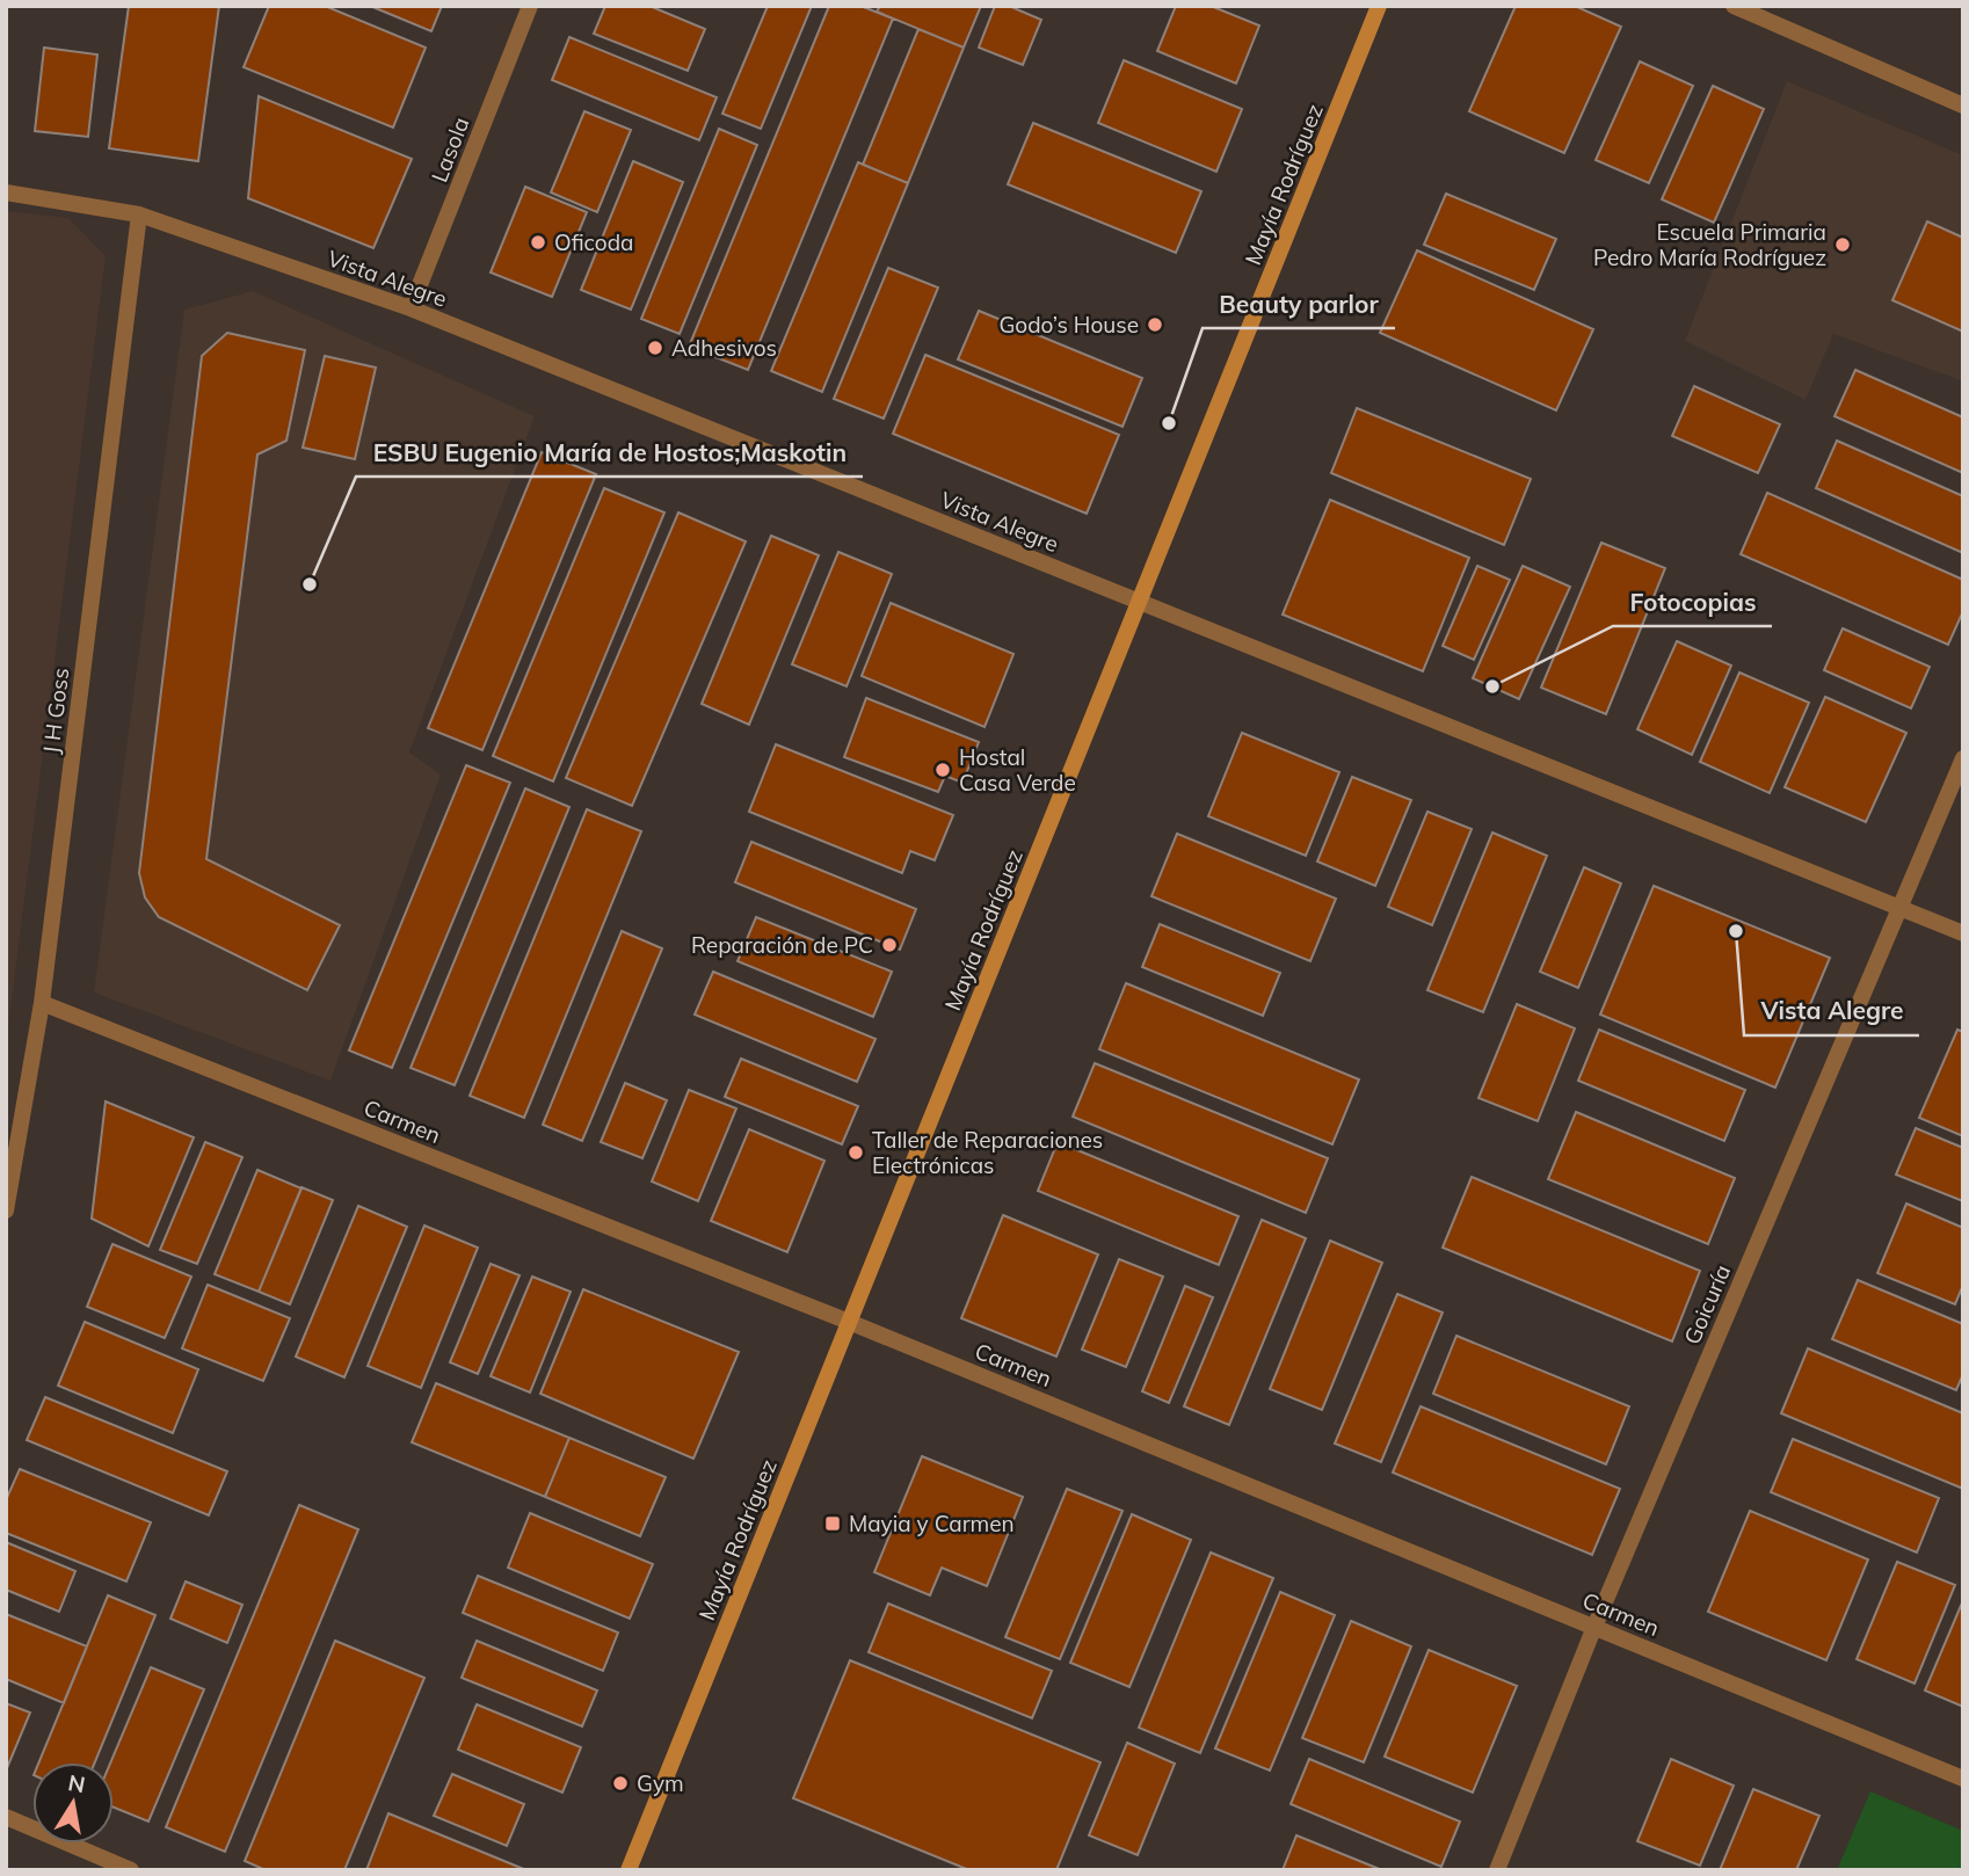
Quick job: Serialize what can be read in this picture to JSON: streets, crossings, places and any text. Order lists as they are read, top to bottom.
{
  "streets": {
    "main road": ["Mayía Rodríguez"],
    "street": [
      "Lasola",
      "Vista Alegre",
      "J H Goss",
      "Carmen",
      "Goicuría"
    ]
  },
  "crossings": [
    ["Lasola", "Vista Alegre"],
    ["Mayía Rodríguez", "Vista Alegre"],
    ["Mayía Rodríguez", "Carmen"],
    ["Vista Alegre", "J H Goss"],
    ["Vista Alegre", "Goicuría"],
    ["J H Goss", "Carmen"],
    ["Carmen", "Goicuría"]
  ],
  "places": {
    "other": [
      "Oficoda",
      "Escuela Primaria Pedro María Rodríguez",
      "Godo’s House",
      "Adhesivos",
      "Beauty parlor",
      "ESBU Eugenio María de Hostos;Maskotin",
      "Fotocopias",
      "Hostal Casa Verde",
      "Vista Alegre",
      "Reparación de PC",
      "Taller de Reparaciones Electrónicas",
      "Gym"
    ],
    "transit": ["Mayia y Carmen"]
  },
  "north": "top"
}
